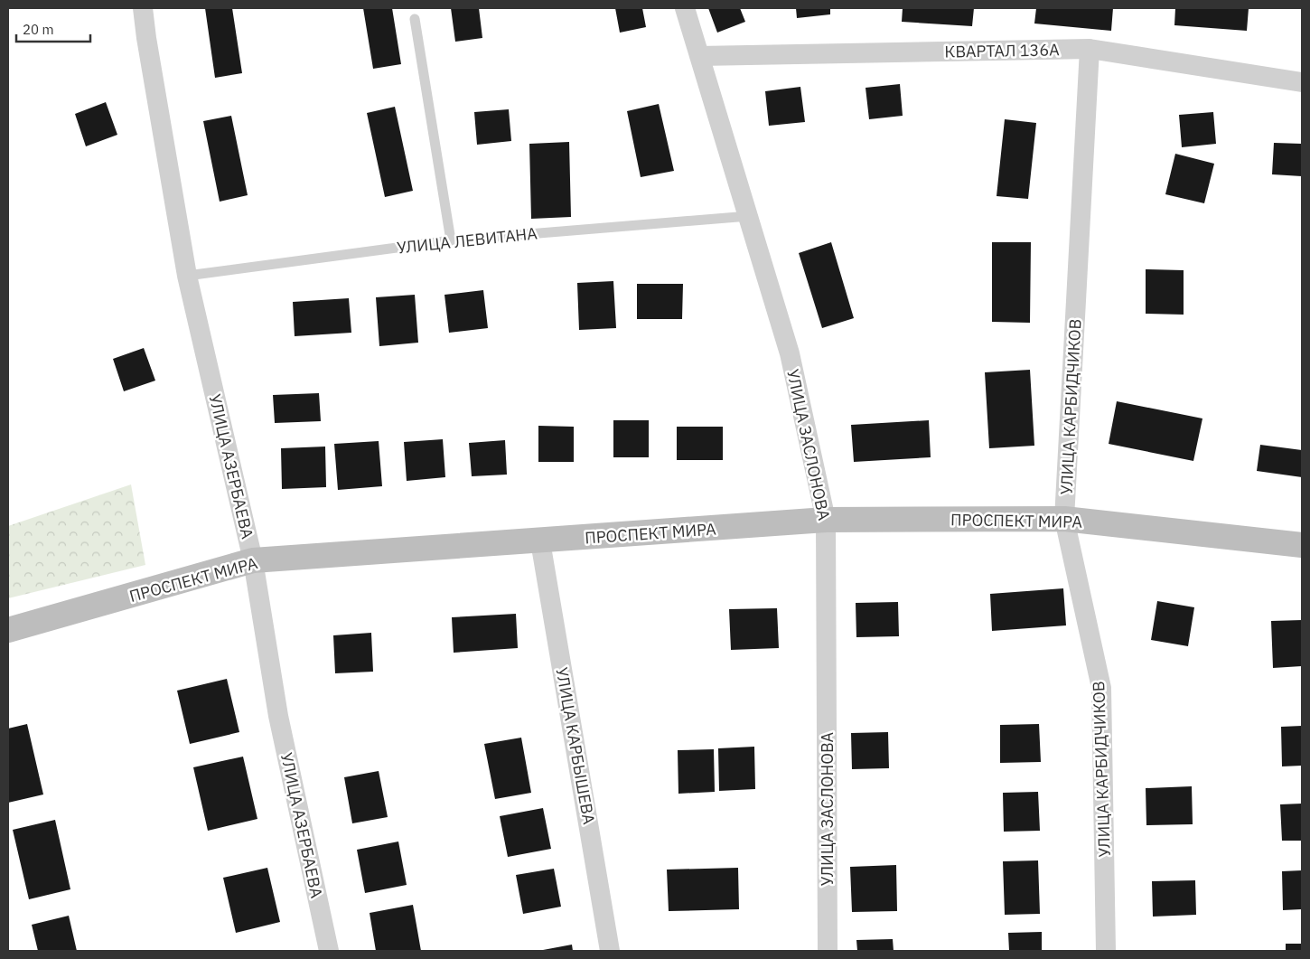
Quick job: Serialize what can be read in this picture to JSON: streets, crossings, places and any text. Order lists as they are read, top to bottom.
{
  "streets": {
    "main road": ["ПРОСПЕКТ МИРА"],
    "street": [
      "КВАРТАЛ 136А",
      "УЛИЦА КАРБИДЧИКОВ",
      "УЛИЦА ЗАСЛОНОВА",
      "УЛИЦА АЗЕРБАЕВА",
      "УЛИЦА КАРБЫШЕВА"
    ],
    "lane": ["УЛИЦА ЛЕВИТАНА"]
  },
  "crossings": [
    ["КВАРТАЛ 136А", "УЛИЦА КАРБИДЧИКОВ"],
    ["КВАРТАЛ 136А", "УЛИЦА ЗАСЛОНОВА"],
    ["УЛИЦА ЛЕВИТАНА", "УЛИЦА ЗАСЛОНОВА"],
    ["УЛИЦА ЛЕВИТАНА", "УЛИЦА АЗЕРБАЕВА"],
    ["УЛИЦА КАРБИДЧИКОВ", "ПРОСПЕКТ МИРА"],
    ["УЛИЦА ЗАСЛОНОВА", "ПРОСПЕКТ МИРА"],
    ["УЛИЦА АЗЕРБАЕВА", "ПРОСПЕКТ МИРА"],
    ["ПРОСПЕКТ МИРА", "УЛИЦА КАРБЫШЕВА"]
  ],
  "scale_bar": "20 m"
}
